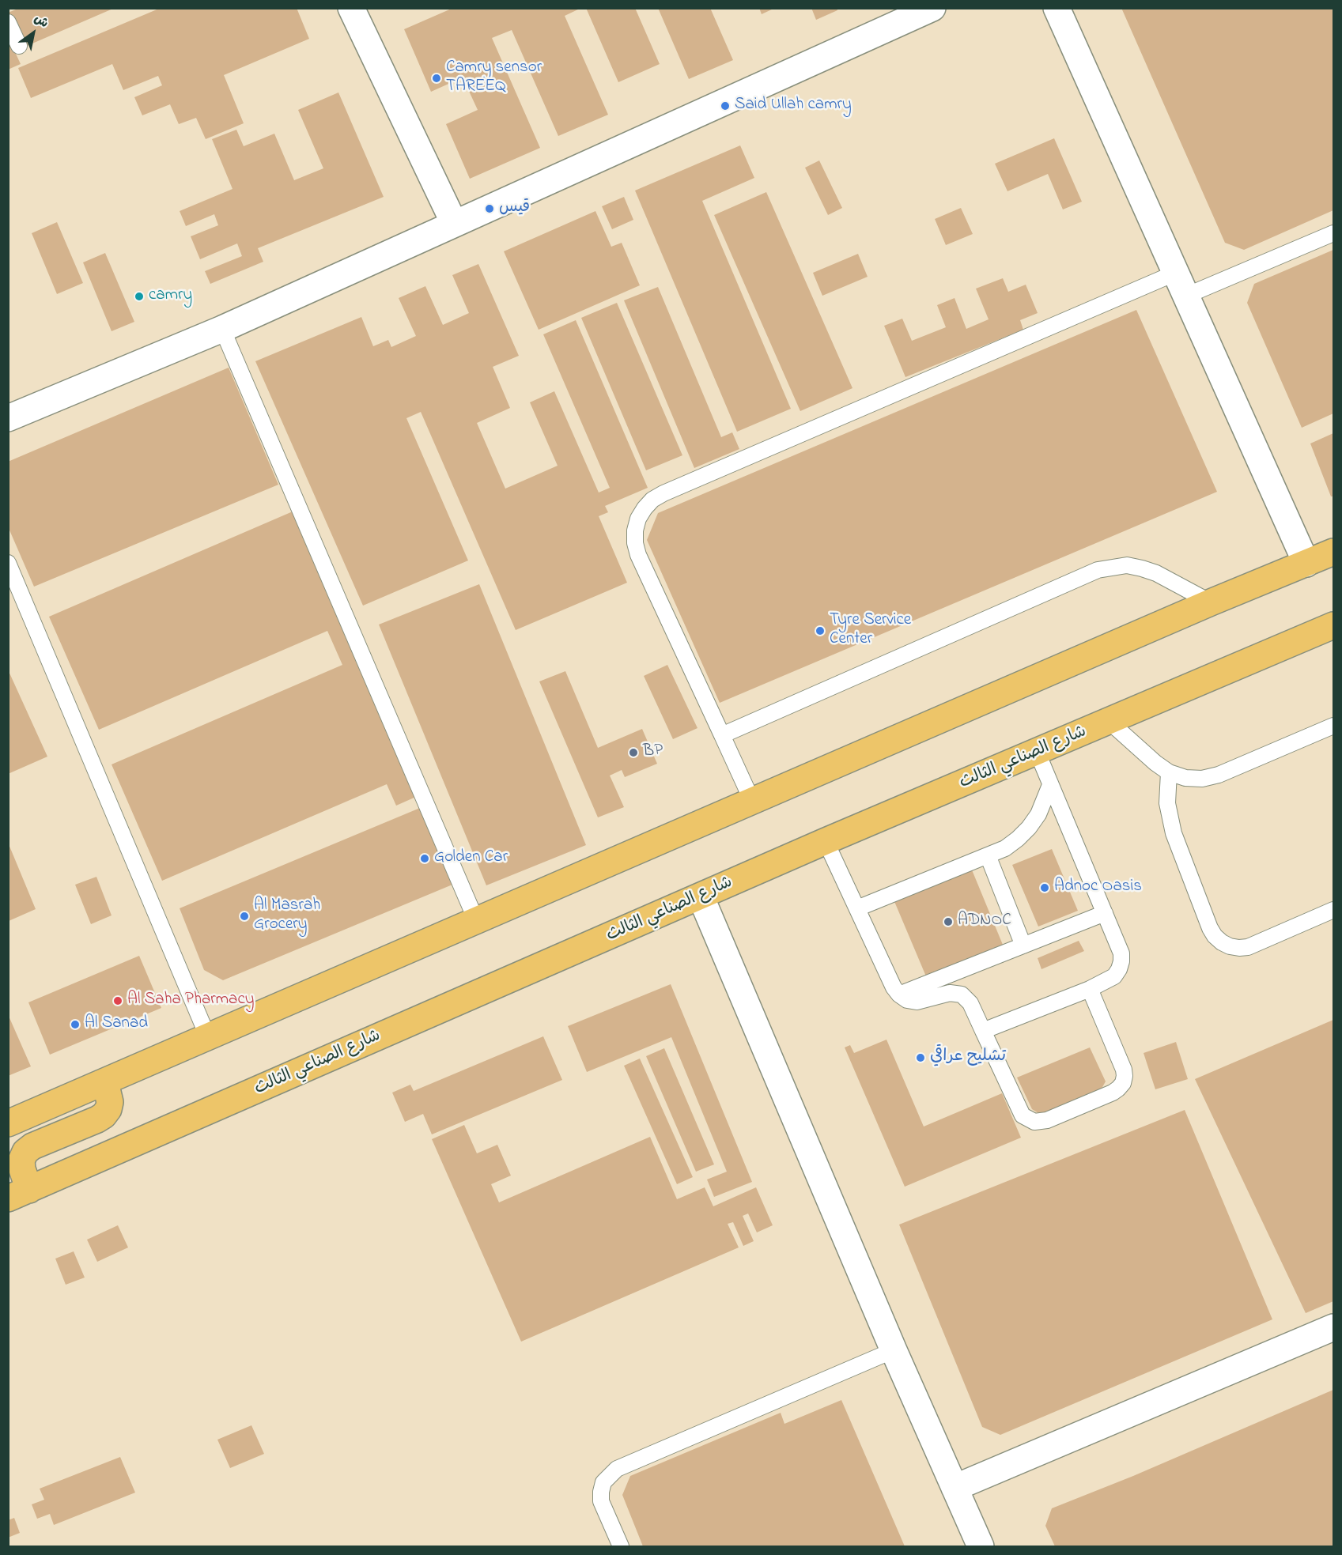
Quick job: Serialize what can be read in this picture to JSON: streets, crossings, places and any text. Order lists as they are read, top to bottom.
{
  "streets": {
    "main road": ["شارع الصناعي الثالث"]
  },
  "places": [
    "Camry sensor TAREEQ",
    "Said Ullah camry",
    "قيس",
    "camry",
    "Tyre Service Center",
    "BP",
    "Golden Car",
    "Adnoc Oasis",
    "Al Masrah Grocery",
    "ADNOC",
    "Al Saha Pharmacy",
    "Al Sanad",
    "تشليح عراقي"
  ],
  "north": "top right"
}
